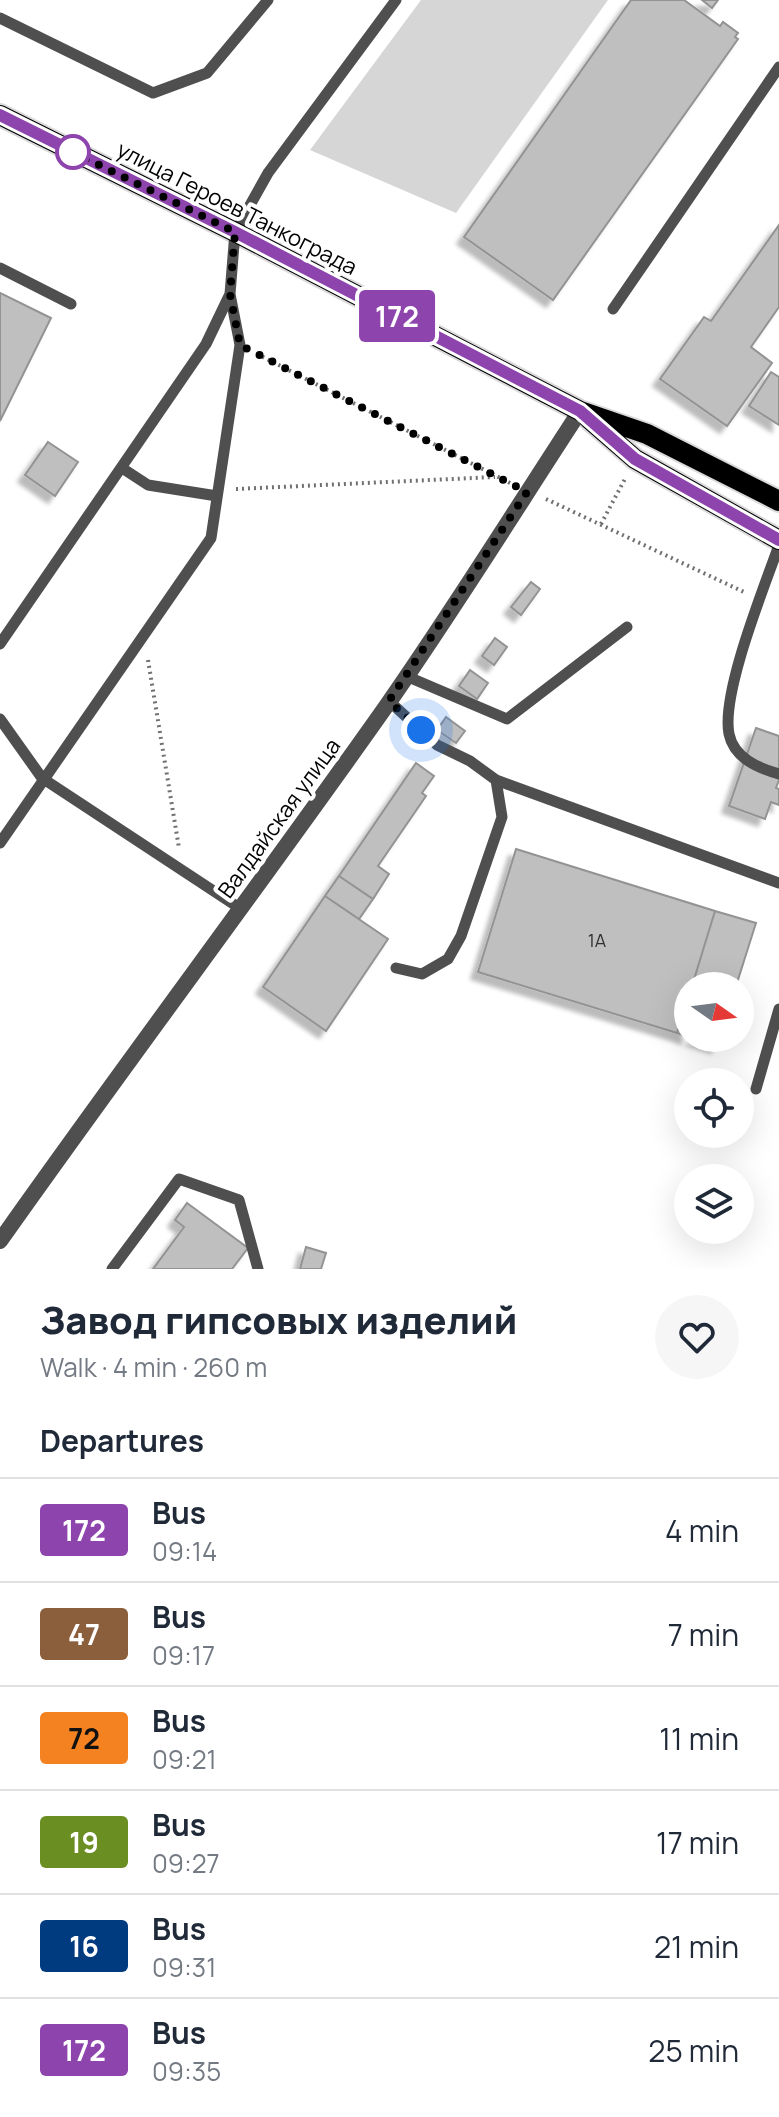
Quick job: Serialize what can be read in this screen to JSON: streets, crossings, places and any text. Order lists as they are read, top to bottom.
{
  "streets": {
    "main road": ["улица Героев Танкограда"],
    "street": ["Валдайская улица"]
  },
  "crossings": [
    ["улица Героев Танкограда", "Валдайская улица"]
  ],
  "lines": ["bus line 172"],
  "house_numbers": ["1А"],
  "north": "right",
  "page": {
    "on_map": "172",
    "heading": [
      ["Завод гипсовых изделий", "Walk · 4 min · 260 m"],
      "Departures"
    ],
    "list": [
      {
        "mark": "172",
        "name": "Bus",
        "note": "09:14",
        "value": "4 min"
      },
      {
        "mark": "47",
        "name": "Bus",
        "note": "09:17",
        "value": "7 min"
      },
      {
        "mark": "72",
        "name": "Bus",
        "note": "09:21",
        "value": "11 min"
      },
      {
        "mark": "19",
        "name": "Bus",
        "note": "09:27",
        "value": "17 min"
      },
      {
        "mark": "16",
        "name": "Bus",
        "note": "09:31",
        "value": "21 min"
      },
      {
        "mark": "172",
        "name": "Bus",
        "note": "09:35",
        "value": "25 min"
      }
    ]
  }
}
